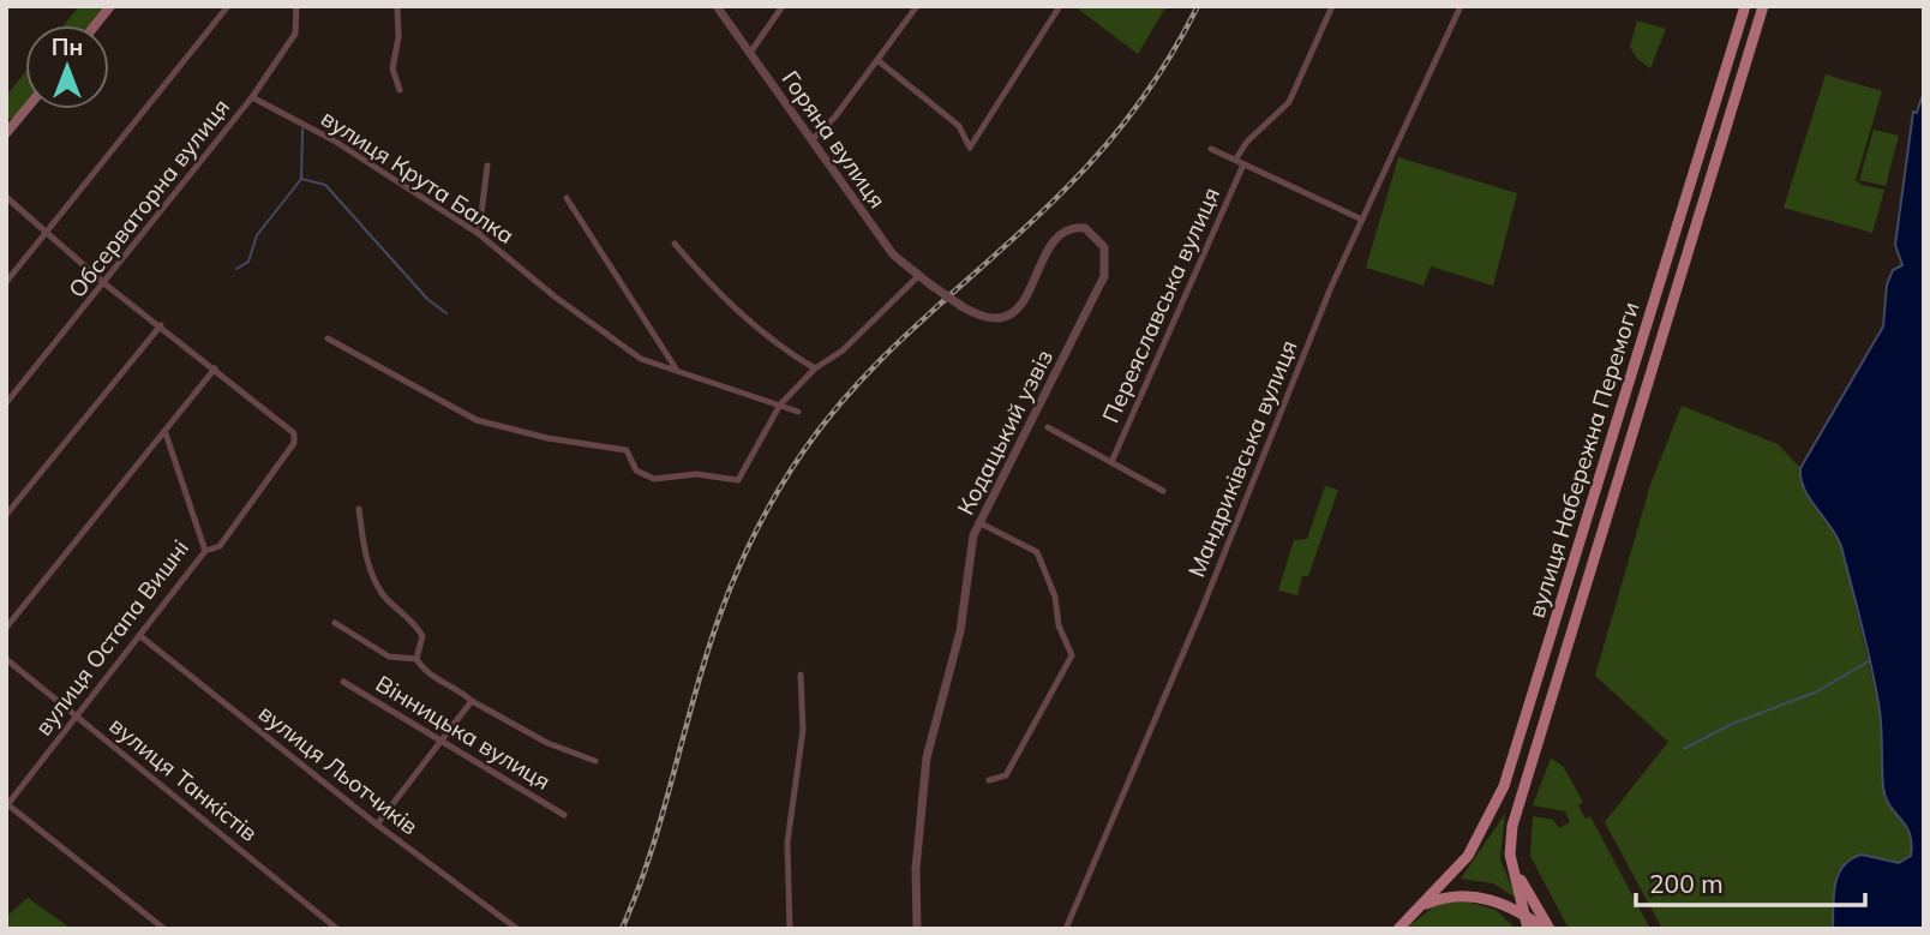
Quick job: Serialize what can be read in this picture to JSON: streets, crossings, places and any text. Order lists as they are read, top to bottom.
{
  "streets": {
    "main road": ["вулиця Набережна Перемоги"],
    "street": [
      "Горяна вулиця",
      "вулиця Крута Балка",
      "Обсерваторна вулиця",
      "Переяславська вулиця",
      "Кодацький узвіз",
      "Мандриківська вулиця",
      "вулиця Остапа Вишні",
      "Вінницька вулиця",
      "вулиця Льотчиків",
      "вулиця Танкістів"
    ]
  },
  "crossings": [
    ["Горяна вулиця", "Кодацький узвіз"],
    ["вулиця Крута Балка", "Обсерваторна вулиця"],
    ["вулиця Остапа Вишні", "вулиця Льотчиків"],
    ["вулиця Остапа Вишні", "вулиця Танкістів"]
  ],
  "scale_bar": "200 m",
  "north": "top"
}
